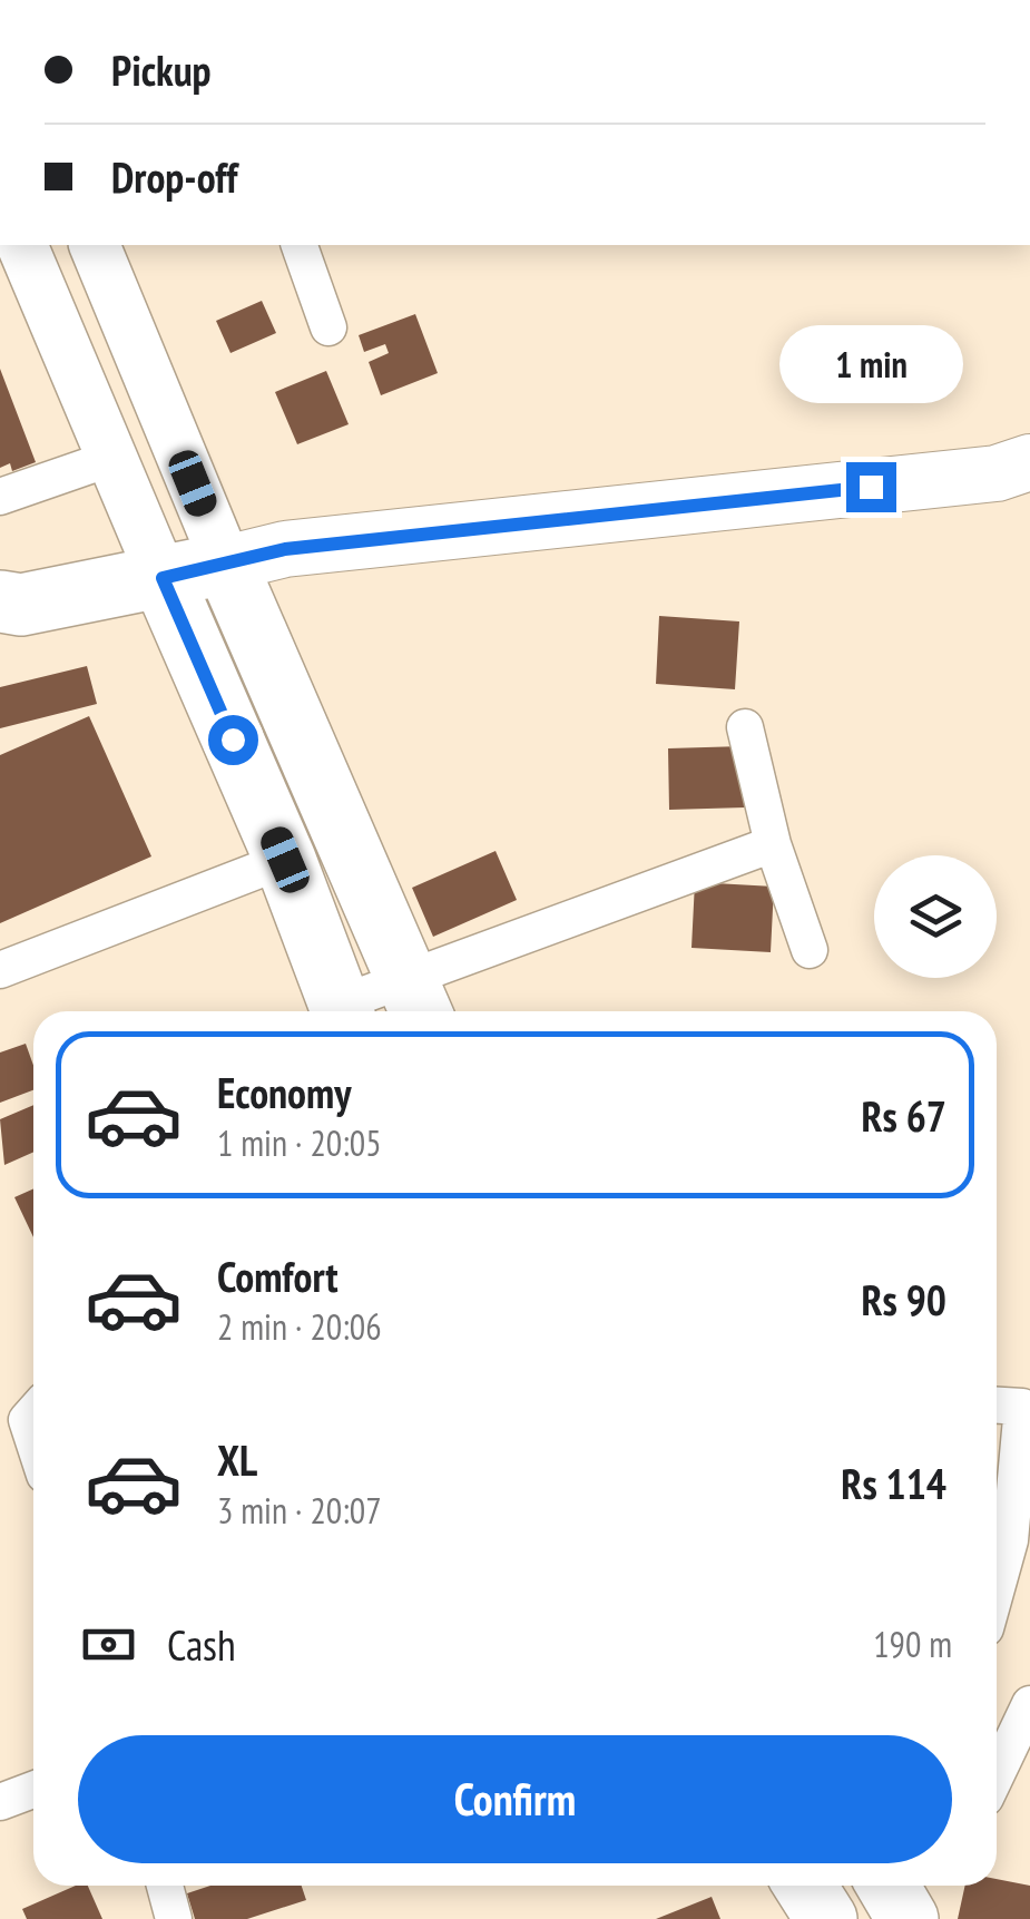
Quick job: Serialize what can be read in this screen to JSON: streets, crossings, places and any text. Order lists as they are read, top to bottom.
{
  "page": {
    "banner": ["Pickup", "Drop-off"],
    "bubble": "1 min",
    "list": [
      {
        "name": "Economy",
        "note": "1 min · 20:05",
        "value": "Rs 67"
      },
      {
        "name": "Comfort",
        "note": "2 min · 20:06",
        "value": "Rs 90"
      },
      {
        "name": "XL",
        "note": "3 min · 20:07",
        "value": "Rs 114"
      }
    ],
    "pay": ["Cash", "190 m"],
    "buttons": "Confirm"
  }
}
